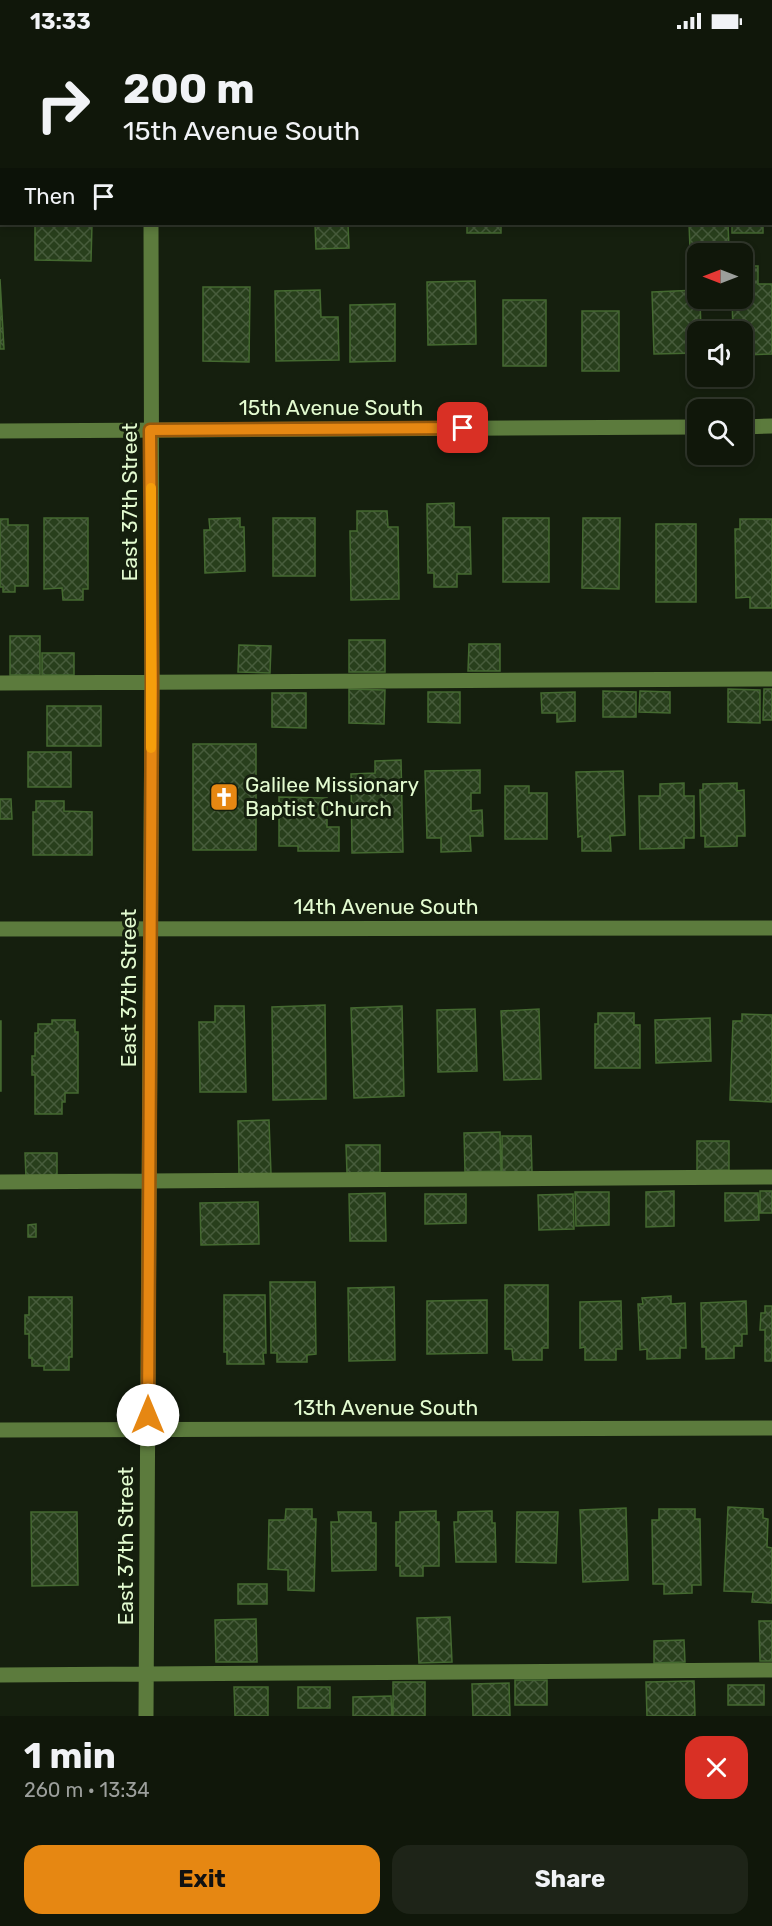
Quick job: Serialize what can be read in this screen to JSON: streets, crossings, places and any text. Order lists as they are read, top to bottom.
{
  "streets": {
    "street": [
      "15th Avenue South",
      "East 37th Street",
      "14th Avenue South",
      "13th Avenue South"
    ]
  },
  "crossings": [
    ["15th Avenue South", "East 37th Street"],
    ["East 37th Street", "14th Avenue South"],
    ["East 37th Street", "13th Avenue South"]
  ],
  "places": {
    "church": ["Galilee Missionary Baptist Church"]
  },
  "north": "left",
  "page": {
    "status": "13:33",
    "turn": ["200 m", "15th Avenue South"],
    "then": "Then",
    "heading": ["1 min", "260 m · 13:34"],
    "buttons": ["Exit", "Share"]
  }
}
